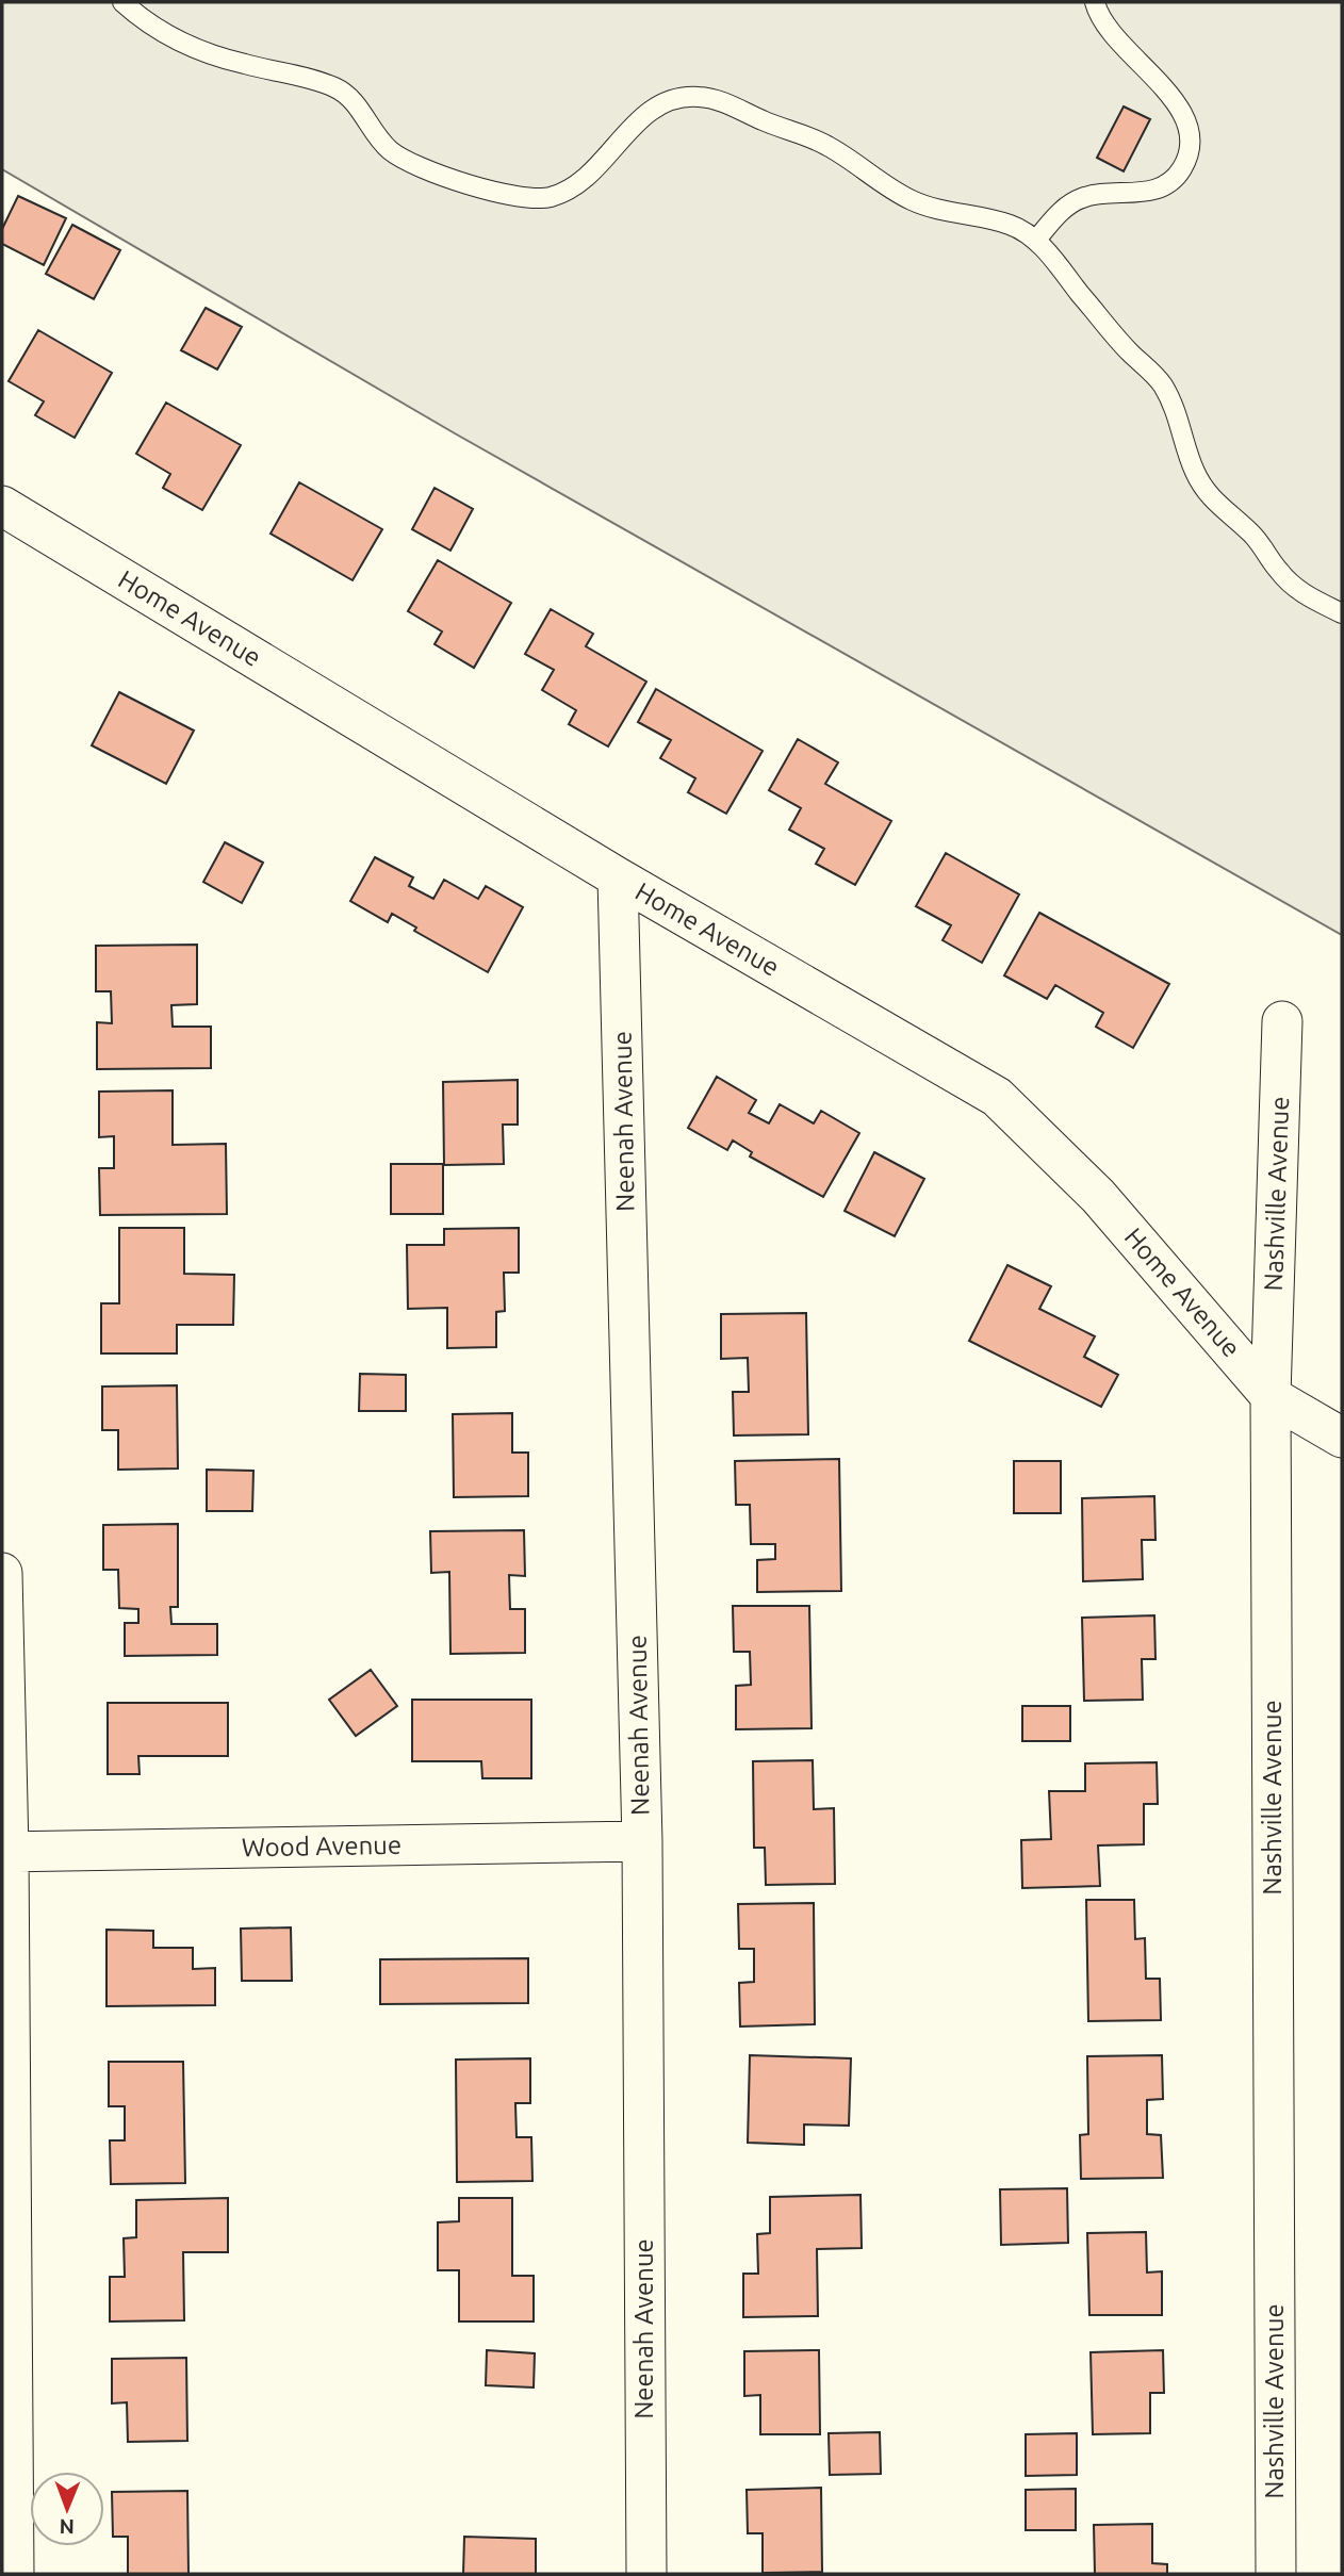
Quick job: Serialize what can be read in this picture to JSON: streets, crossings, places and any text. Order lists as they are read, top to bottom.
{
  "streets": {
    "street": [
      "Home Avenue",
      "Neenah Avenue",
      "Nashville Avenue",
      "Wood Avenue"
    ]
  },
  "crossings": [
    ["Home Avenue", "Neenah Avenue"],
    ["Home Avenue", "Nashville Avenue"],
    ["Neenah Avenue", "Wood Avenue"]
  ],
  "north": "bottom"
}
